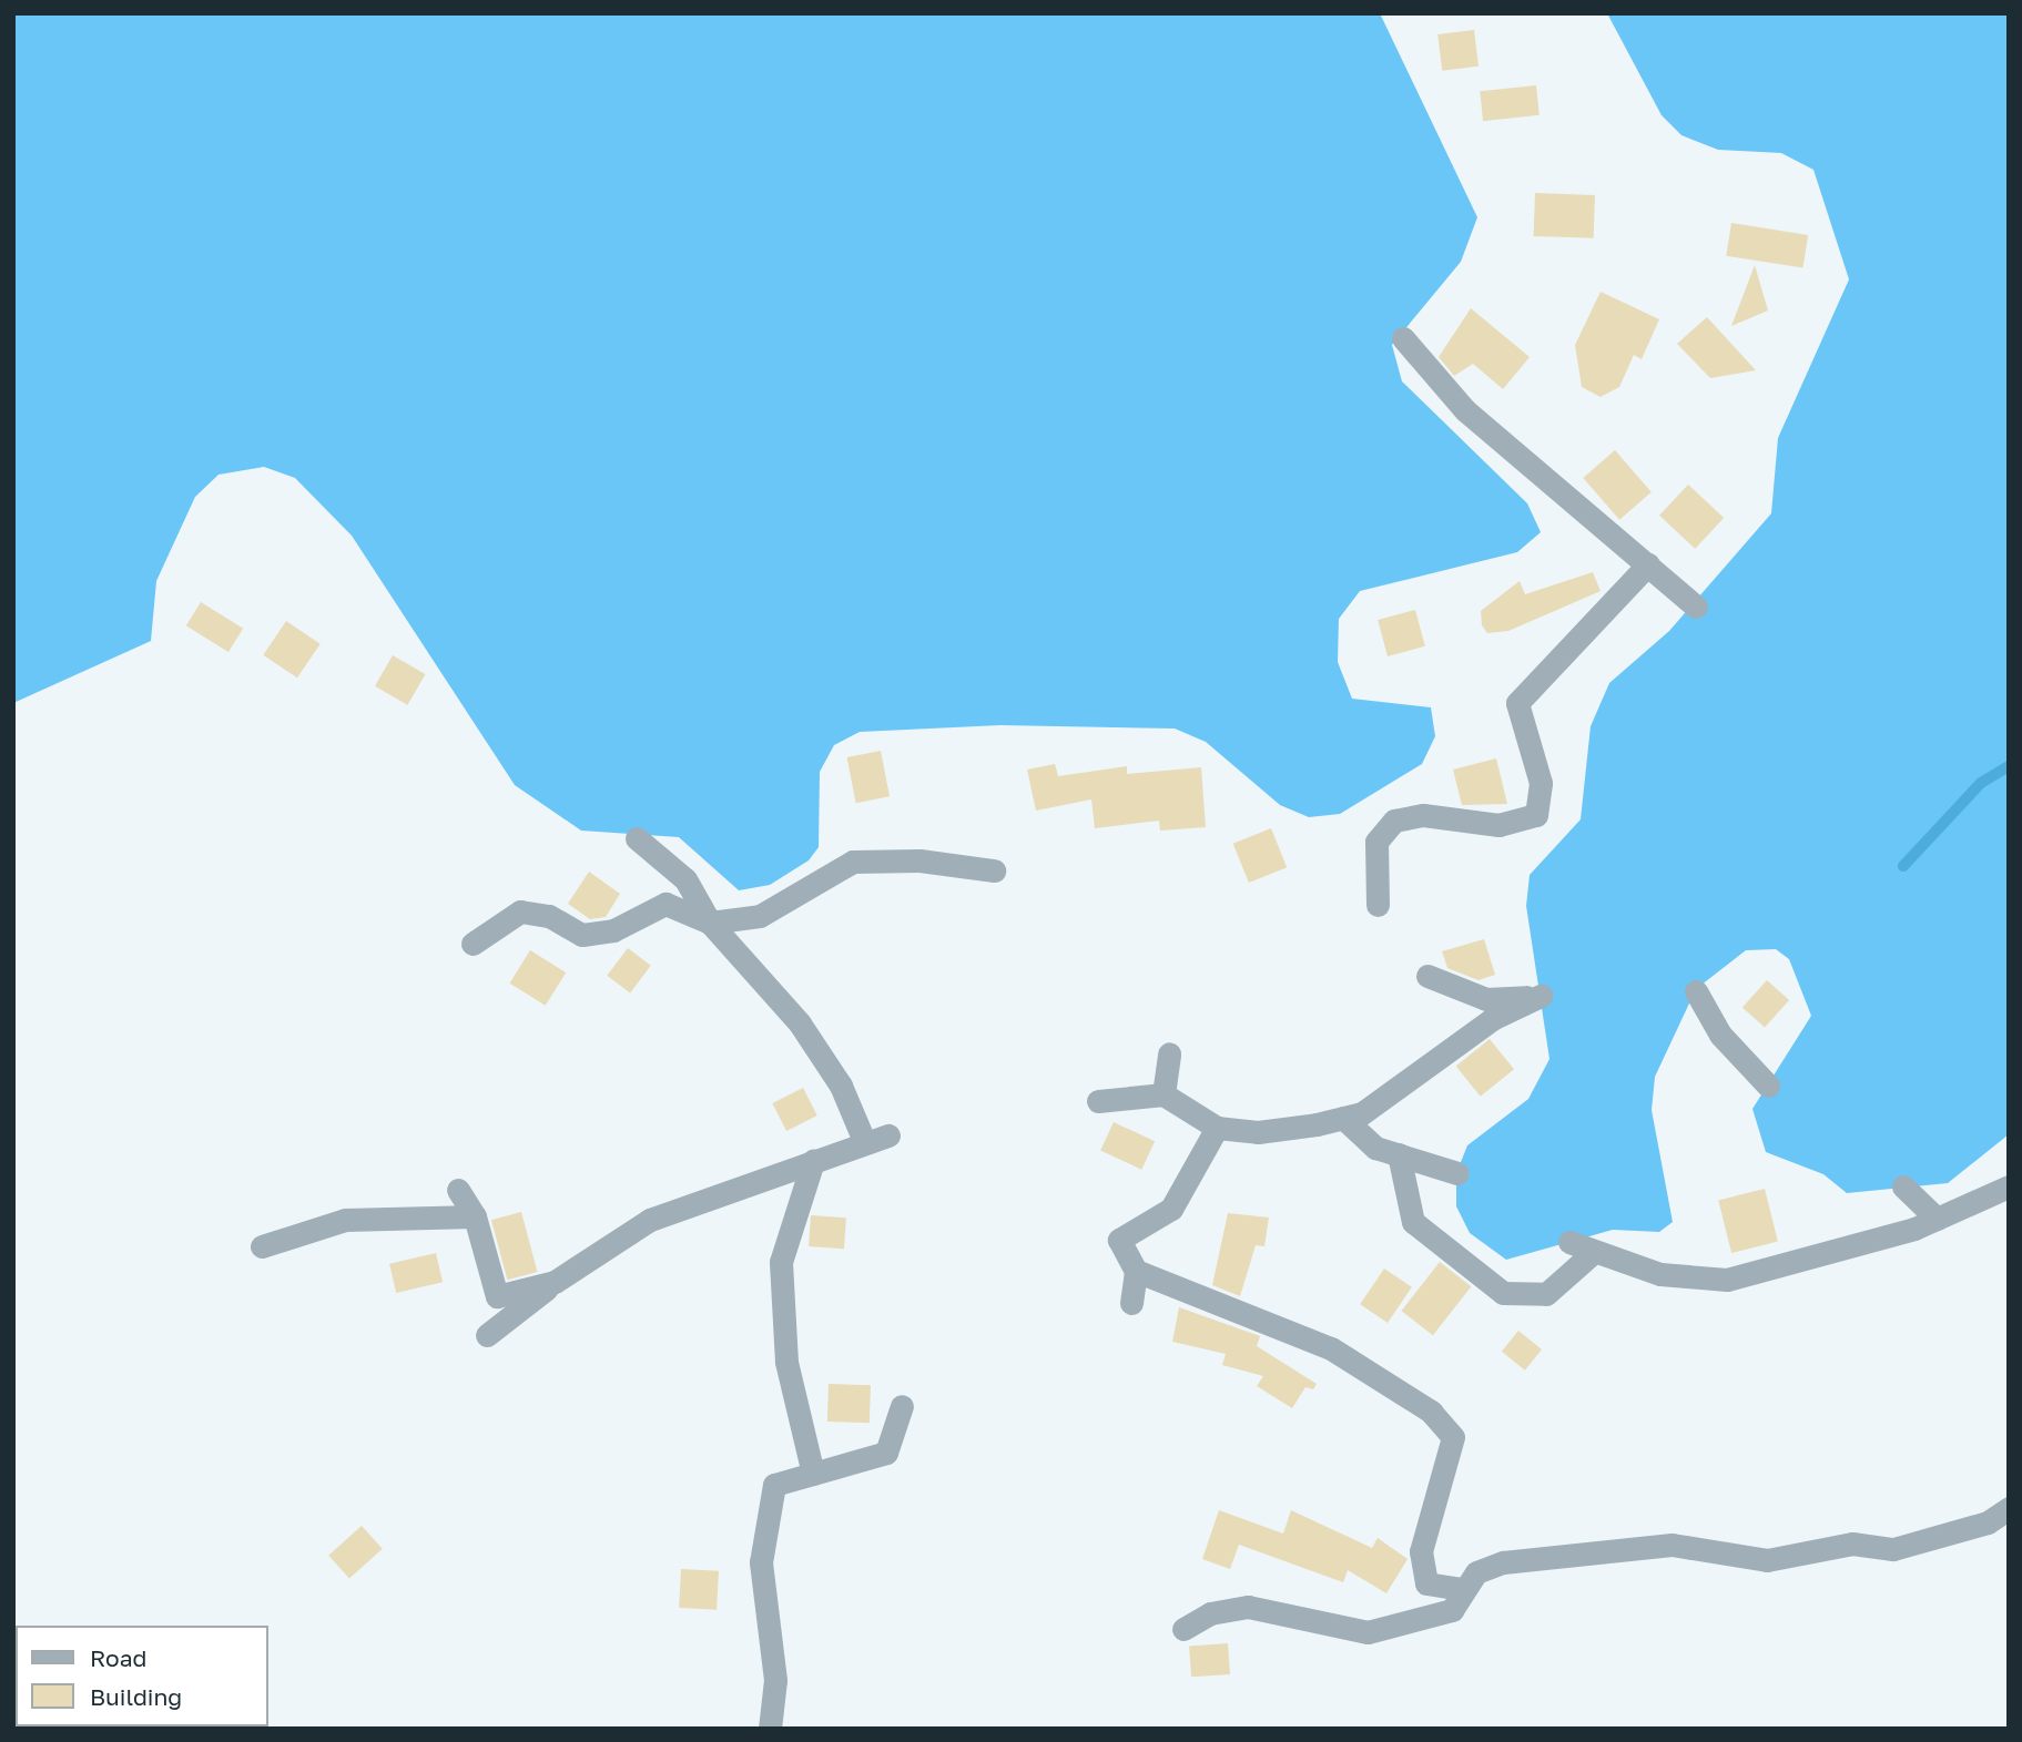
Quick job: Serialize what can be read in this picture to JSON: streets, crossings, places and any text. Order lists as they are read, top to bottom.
{
  "legend": ["Road", "Building"]
}
